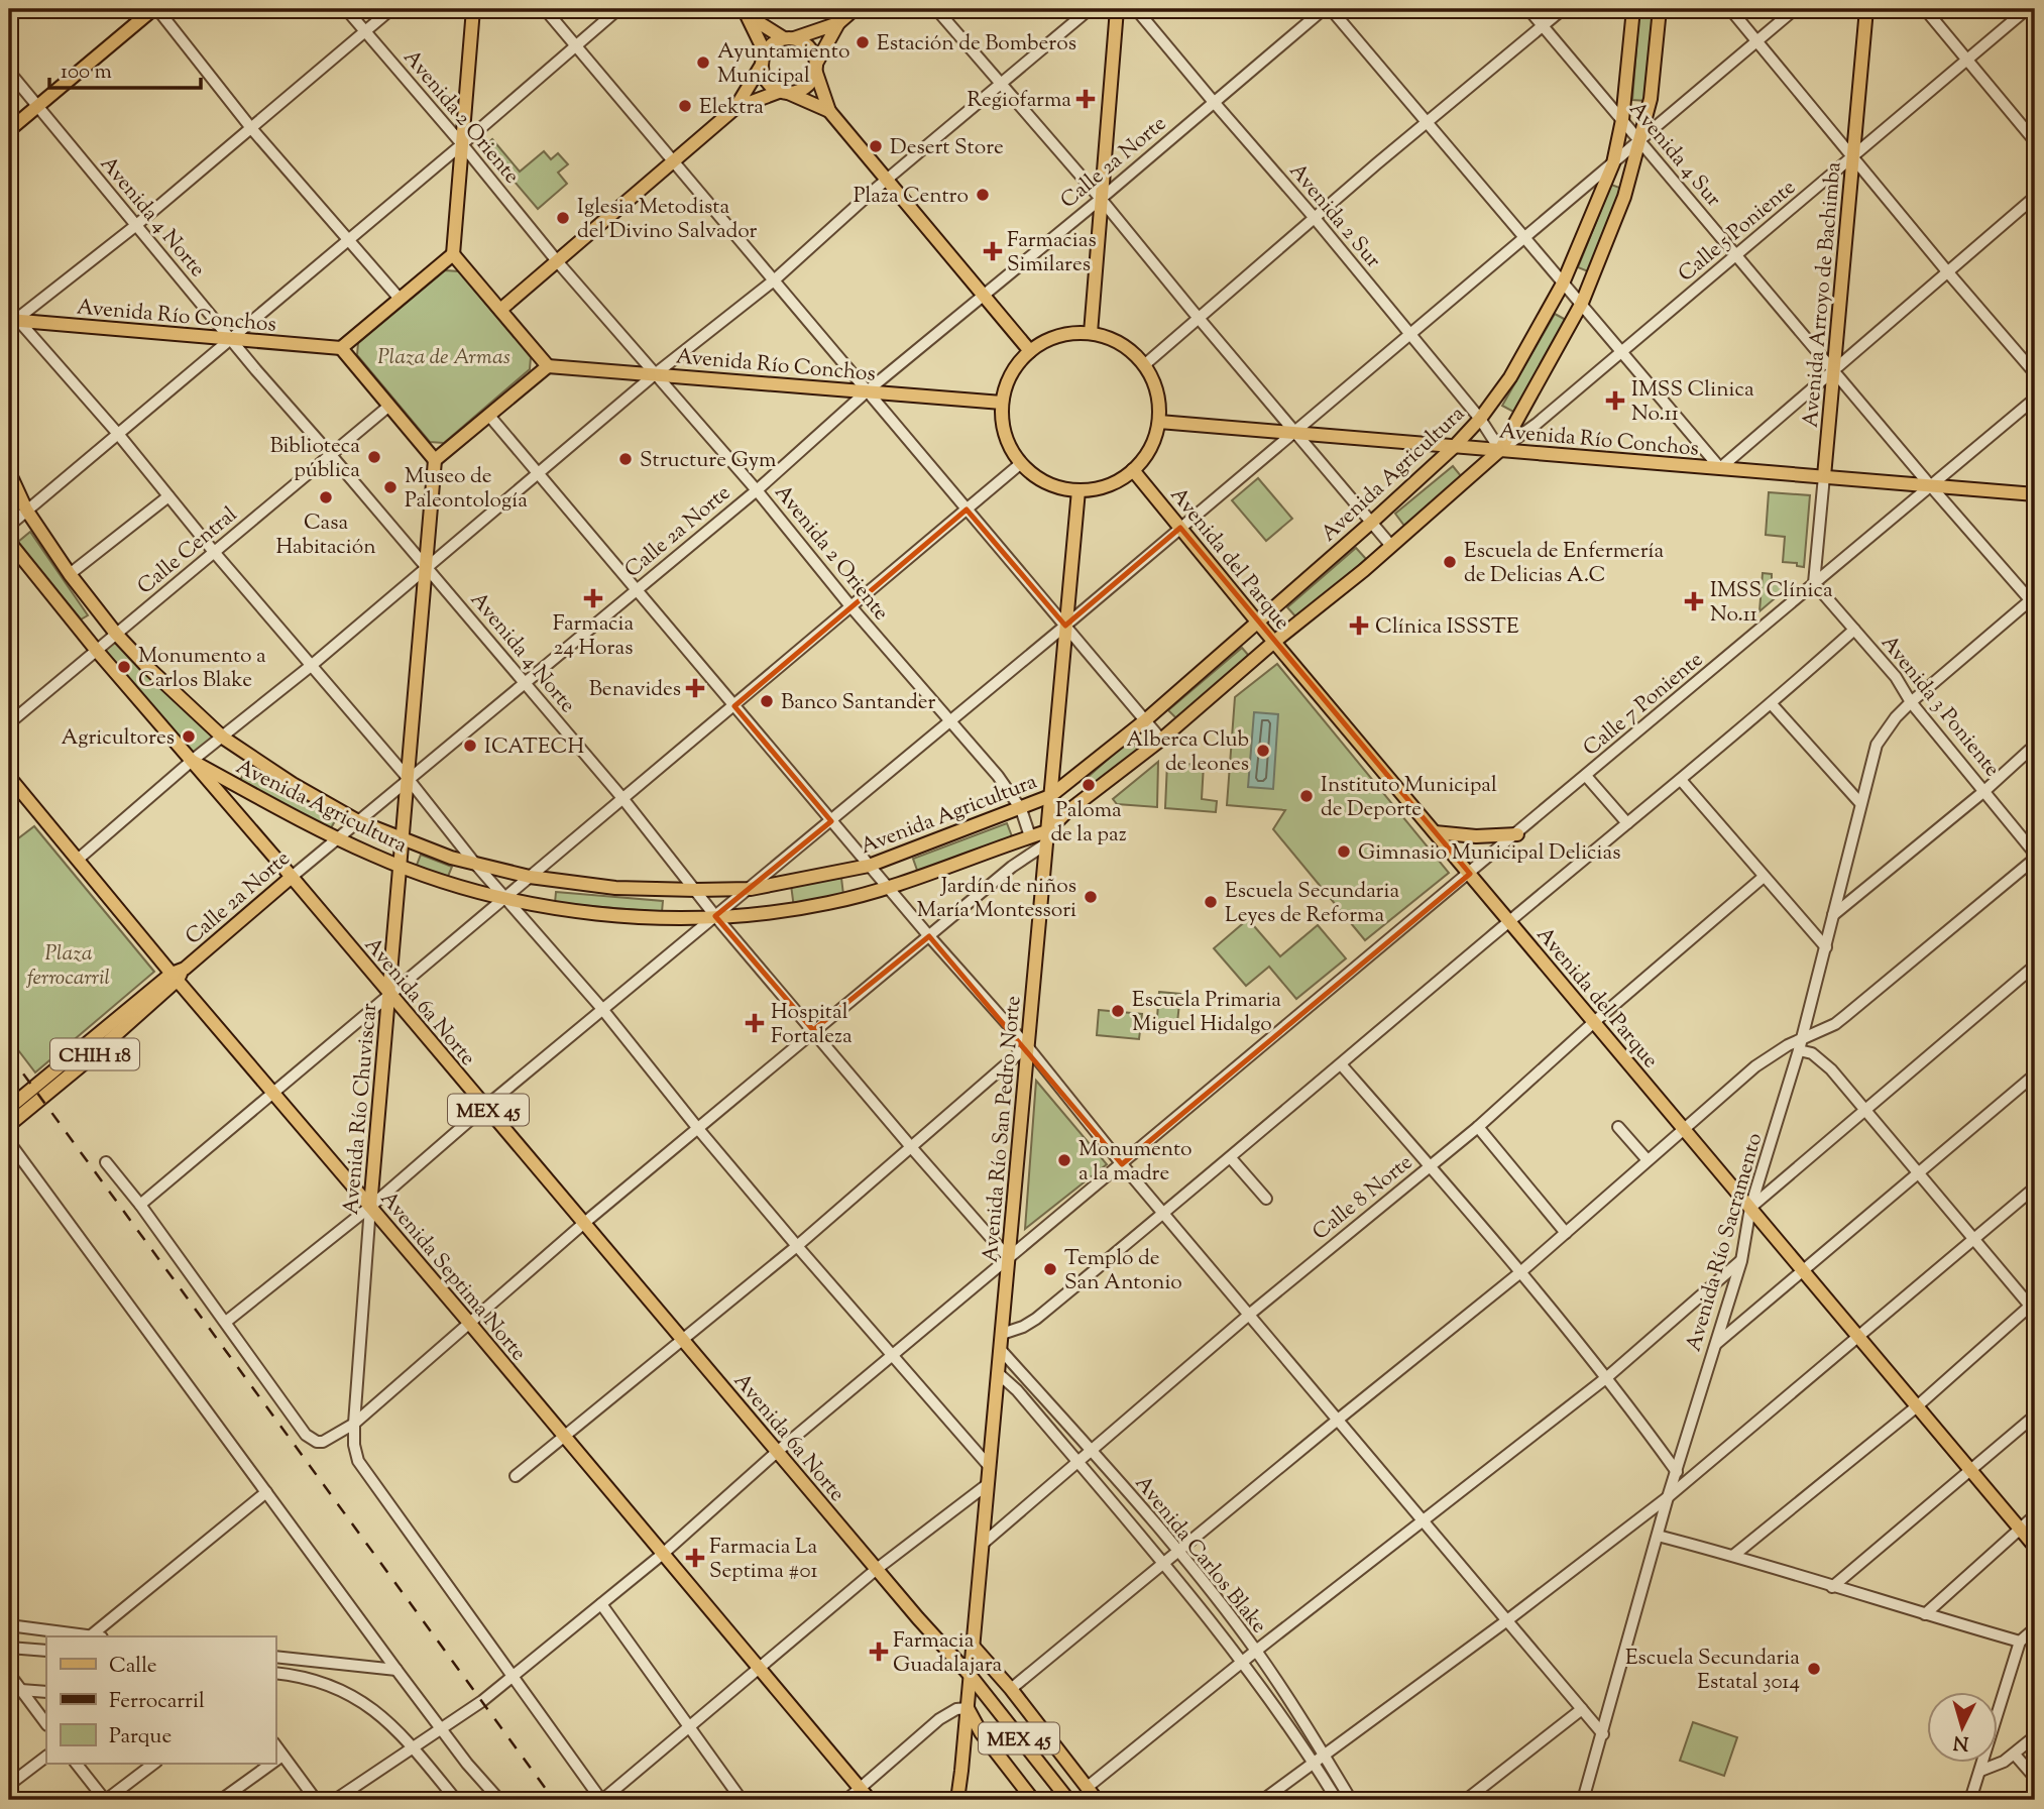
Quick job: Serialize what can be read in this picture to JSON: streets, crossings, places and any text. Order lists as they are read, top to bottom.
{
  "streets": {
    "main road": [
      "Calle 2a Norte",
      "Avenida Arroyo de Bachimba",
      "Avenida Río Conchos",
      "Avenida Agricultura",
      "Avenida del Parque",
      "Avenida 6a Norte",
      "CHIH 18",
      "Avenida Río Chuviscar",
      "MEX 45",
      "Avenida Río San Pedro Norte",
      "Avenida Septima Norte"
    ],
    "street": [
      "Avenida 2 Oriente",
      "Avenida 4 Sur",
      "Avenida 2 Sur",
      "Avenida 4 Norte",
      "Calle 5 Poniente",
      "Calle Central",
      "Calle 7 Poniente",
      "Avenida 3 Poniente",
      "Calle 8 Norte",
      "Avenida Río Sacramento",
      "Avenida Carlos Blake"
    ]
  },
  "crossings": [
    ["Avenida 2 Oriente", "Calle 2a Norte"],
    ["Avenida 2 Oriente", "Avenida Río Conchos"],
    ["Avenida 2 Oriente", "Avenida Agricultura"],
    ["Avenida 4 Sur", "Calle 5 Poniente"],
    ["Avenida 4 Sur", "Avenida Arroyo de Bachimba"],
    ["Avenida 4 Sur", "Avenida Río Conchos"],
    ["Avenida 4 Sur", "Avenida Agricultura"],
    ["Avenida 4 Sur", "Calle 7 Poniente"],
    ["Avenida 4 Sur", "Avenida Río Sacramento"],
    ["Calle 2a Norte", "Avenida 2 Sur"],
    ["Calle 2a Norte", "Avenida 4 Norte"],
    ["Calle 2a Norte", "Avenida Río Conchos"],
    ["Calle 2a Norte", "Avenida Agricultura"],
    ["Calle 2a Norte", "Avenida 6a Norte"],
    ["Calle 2a Norte", "CHIH 18"],
    ["Calle 2a Norte", "Avenida Río Chuviscar"],
    ["Calle 2a Norte", "Avenida Septima Norte"],
    ["Avenida 2 Sur", "Calle 5 Poniente"],
    ["Avenida 2 Sur", "Avenida Río Conchos"],
    ["Avenida 2 Sur", "Avenida Agricultura"],
    ["Avenida 4 Norte", "Avenida Río Conchos"],
    ["Avenida 4 Norte", "Avenida Agricultura"],
    ["Avenida 4 Norte", "Calle Central"],
    ["Avenida 4 Norte", "Calle 7 Poniente"],
    ["Avenida 4 Norte", "Avenida Río Chuviscar"],
    ["Avenida 4 Norte", "Avenida Río San Pedro Norte"],
    ["Calle 5 Poniente", "Avenida Arroyo de Bachimba"],
    ["Calle 5 Poniente", "Avenida Río Conchos"],
    ["Calle 5 Poniente", "Avenida Agricultura"],
    ["Avenida Arroyo de Bachimba", "Avenida Río Conchos"],
    ["Avenida Arroyo de Bachimba", "Calle 7 Poniente"],
    ["Avenida Arroyo de Bachimba", "Avenida 3 Poniente"],
    ["Avenida Río Conchos", "Avenida Agricultura"],
    ["Avenida Río Conchos", "Avenida del Parque"],
    ["Avenida Río Conchos", "Calle 7 Poniente"],
    ["Avenida Río Conchos", "Avenida Río San Pedro Norte"],
    ["Avenida Agricultura", "Calle Central"],
    ["Avenida Agricultura", "Avenida del Parque"],
    ["Avenida Agricultura", "Avenida 6a Norte"],
    ["Avenida Agricultura", "Avenida Río Chuviscar"],
    ["Avenida Agricultura", "Avenida Río San Pedro Norte"],
    ["Calle Central", "Avenida 6a Norte"],
    ["Avenida del Parque", "Calle 7 Poniente"],
    ["Avenida del Parque", "Avenida Río San Pedro Norte"],
    ["Avenida del Parque", "Calle 8 Norte"],
    ["Avenida del Parque", "Avenida Río Sacramento"],
    ["Calle 7 Poniente", "Avenida 3 Poniente"],
    ["Calle 7 Poniente", "Avenida 6a Norte"],
    ["Calle 7 Poniente", "Avenida Río Chuviscar"],
    ["Calle 7 Poniente", "Avenida Río San Pedro Norte"],
    ["Calle 7 Poniente", "Avenida Septima Norte"],
    ["Avenida 3 Poniente", "Avenida Río Sacramento"],
    ["Avenida 6a Norte", "Avenida Río Chuviscar"],
    ["Avenida 6a Norte", "MEX 45"],
    ["Avenida 6a Norte", "Avenida Río San Pedro Norte"],
    ["CHIH 18", "Avenida Septima Norte"],
    ["Avenida Río Chuviscar", "Avenida Septima Norte"],
    ["MEX 45", "Avenida Río San Pedro Norte"],
    ["Avenida Río San Pedro Norte", "Calle 8 Norte"],
    ["Avenida Río San Pedro Norte", "Avenida Carlos Blake"],
    ["Calle 8 Norte", "Avenida Carlos Blake"]
  ],
  "parks": ["Plaza de Armas", "Plaza ferrocarril"],
  "places": {
    "other": [
      "Estación de Bomberos",
      "Ayuntamiento Municipal",
      "Elektra",
      "Desert Store",
      "Plaza Centro",
      "Iglesia Metodista del Divino Salvador",
      "Biblioteca pública",
      "Structure Gym",
      "Museo de Paleontología",
      "Casa Habitación",
      "Escuela de Enfermería de Delicias A.C",
      "Monumento a Carlos Blake",
      "Banco Santander",
      "Agricultores",
      "ICATECH",
      "Alberca Club de leones",
      "Paloma de la paz",
      "Instituto Municipal de Deporte",
      "Gimnasio Municipal Delicias",
      "Jardín de niños María Montessori",
      "Escuela Secundaria Leyes de Reforma",
      "Escuela Primaria Miguel Hidalgo",
      "Monumento a la madre",
      "Templo de San Antonio",
      "Escuela Secundaria Estatal 3014"
    ],
    "health": [
      "Regiofarma",
      "Farmacias Similares",
      "IMSS Clinica No.11",
      "Farmacia 24 Horas",
      "IMSS Clínica No.11",
      "Clínica ISSSTE",
      "Benavides",
      "Hospital Fortaleza",
      "Farmacia La Septima #01",
      "Farmacia Guadalajara"
    ]
  },
  "legend": ["Calle", "Ferrocarril", "Parque"],
  "scale_bar": "100 m",
  "north": "bottom"
}
